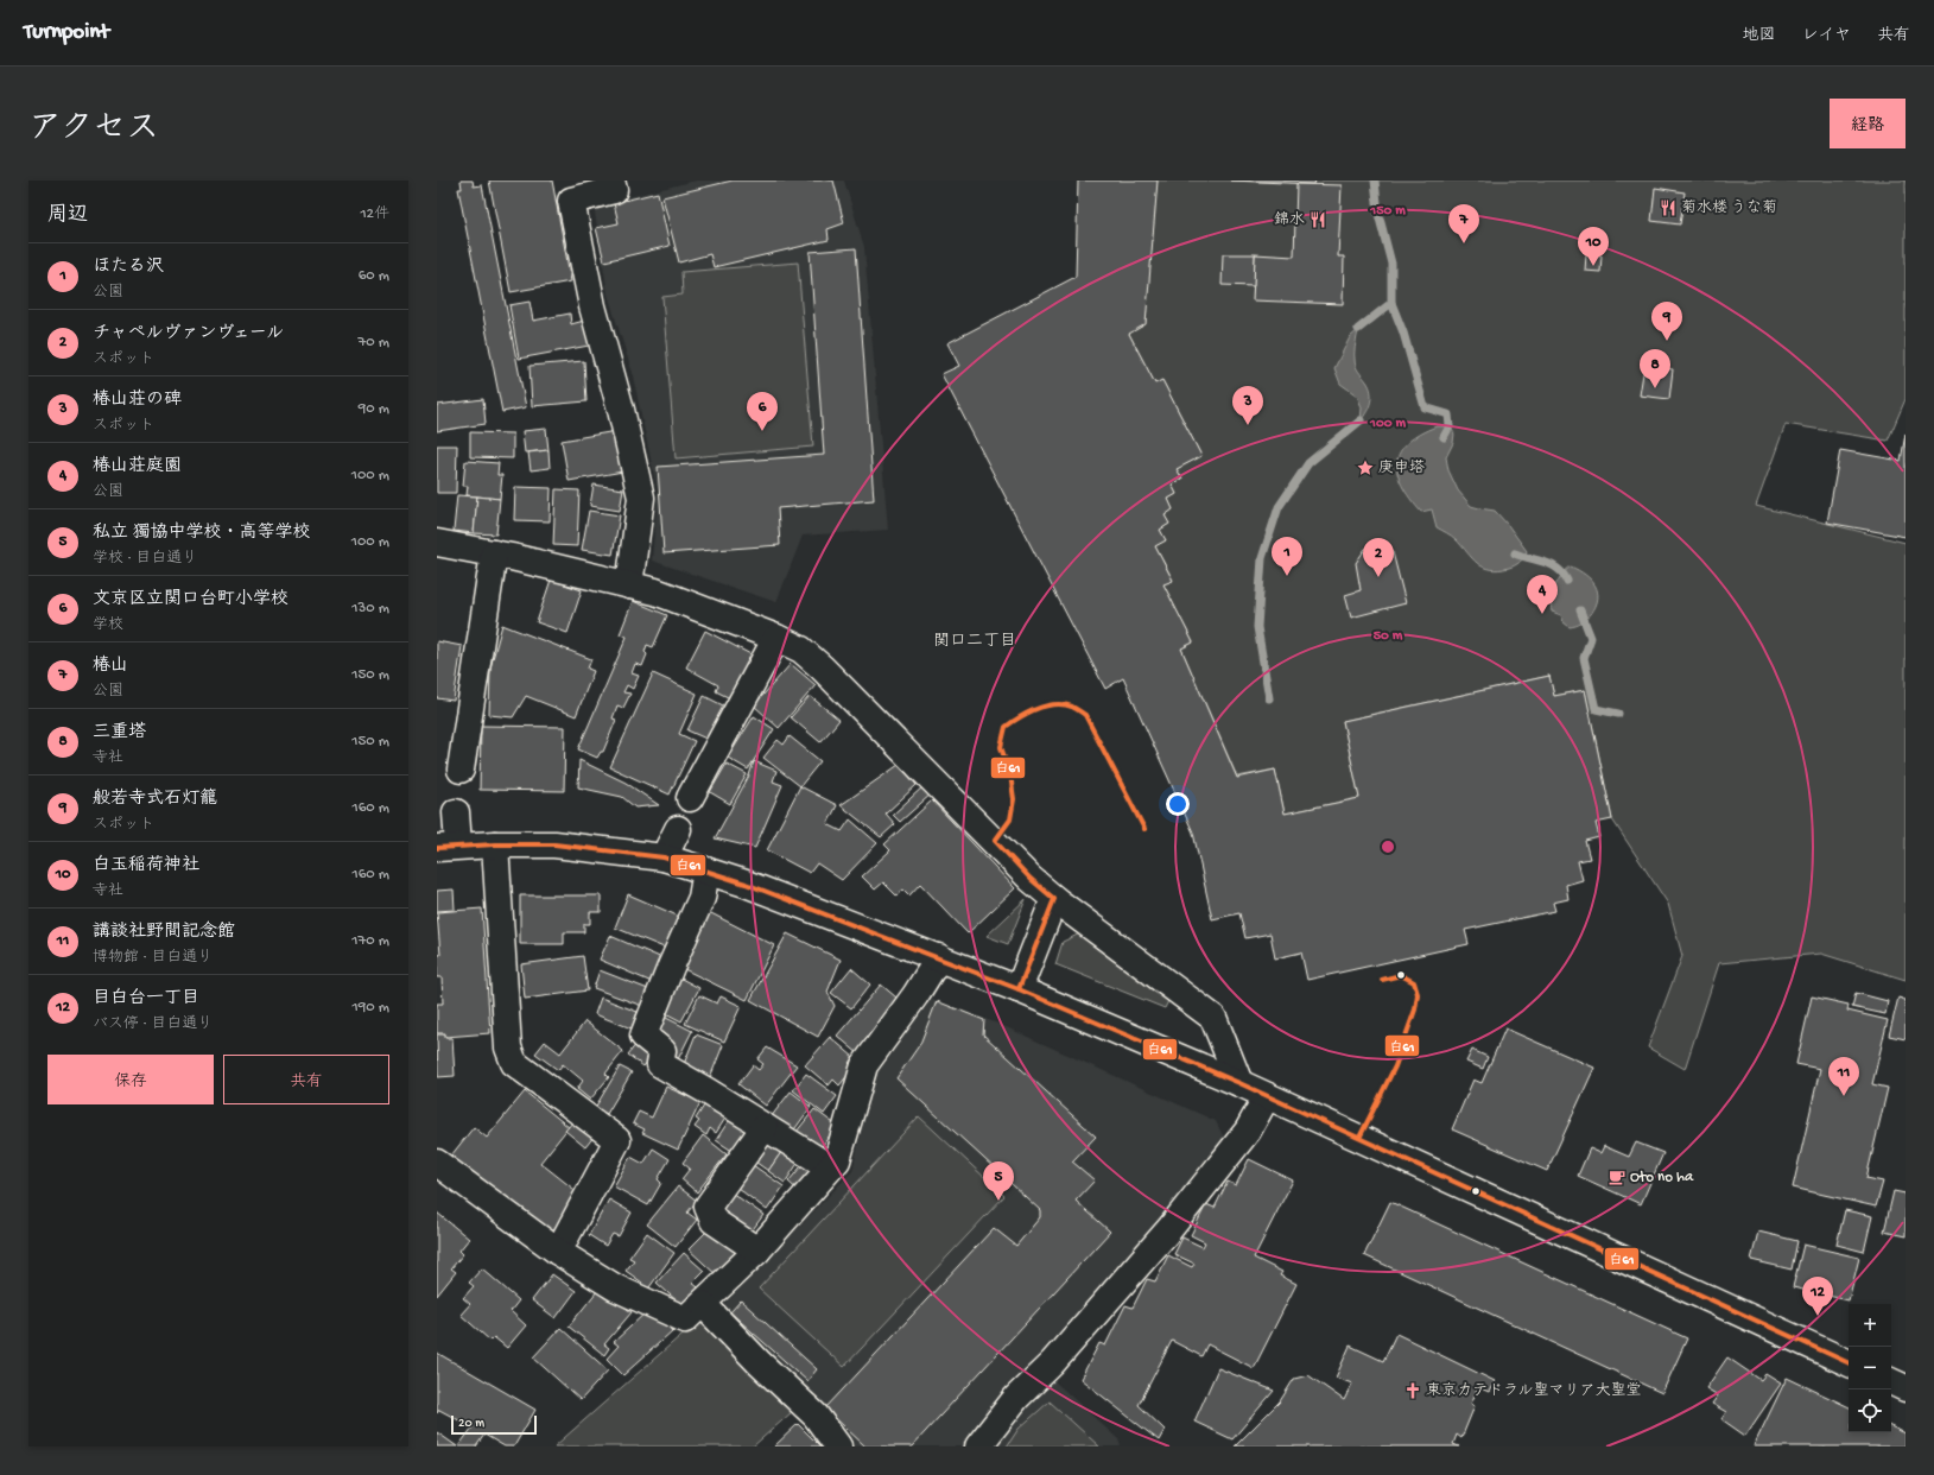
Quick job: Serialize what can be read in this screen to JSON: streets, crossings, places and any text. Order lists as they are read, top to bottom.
{
  "districts": ["関口二丁目"],
  "places": {
    "restaurant": ["菊水楼 うな菊", "錦水"],
    "place": ["庚申塔"],
    "cafe": ["Oto no ha"],
    "church": ["東京カテドラル聖マリア大聖堂"]
  },
  "lines": ["transit line 白61"],
  "scale_bar": "20 m",
  "page": {
    "header": "Turnpoint",
    "nav": ["地図", "レイヤ", "共有"],
    "title": "アクセス",
    "buttons": [
      "経路",
      ["保存", "共有"]
    ],
    "heading": ["周辺", "12件"],
    "pins": [
      "7",
      "10",
      "9",
      "8",
      "3",
      "6",
      "1",
      "2",
      "4",
      "11",
      "5",
      "12"
    ],
    "list": [
      {
        "mark": "1",
        "name": "ほたる沢",
        "note": "公園",
        "value": "60 m"
      },
      {
        "mark": "2",
        "name": "チャペルヴァンヴェール",
        "note": "スポット",
        "value": "70 m"
      },
      {
        "mark": "3",
        "name": "椿山荘の碑",
        "note": "スポット",
        "value": "90 m"
      },
      {
        "mark": "4",
        "name": "椿山荘庭園",
        "note": "公園",
        "value": "100 m"
      },
      {
        "mark": "5",
        "name": "私立 獨協中学校・高等学校",
        "note": "学校 · 目白通り",
        "value": "100 m"
      },
      {
        "mark": "6",
        "name": "文京区立関口台町小学校",
        "note": "学校",
        "value": "130 m"
      },
      {
        "mark": "7",
        "name": "椿山",
        "note": "公園",
        "value": "150 m"
      },
      {
        "mark": "8",
        "name": "三重塔",
        "note": "寺社",
        "value": "150 m"
      },
      {
        "mark": "9",
        "name": "般若寺式石灯籠",
        "note": "スポット",
        "value": "160 m"
      },
      {
        "mark": "10",
        "name": "白玉稲荷神社",
        "note": "寺社",
        "value": "160 m"
      },
      {
        "mark": "11",
        "name": "講談社野間記念館",
        "note": "博物館 · 目白通り",
        "value": "170 m"
      },
      {
        "mark": "12",
        "name": "目白台一丁目",
        "note": "バス停 · 目白通り",
        "value": "190 m"
      }
    ],
    "map_buttons": ["+", "−"],
    "scale": "20 m"
  },
  "rings": ["150 m", "100 m", "50 m"]
}
